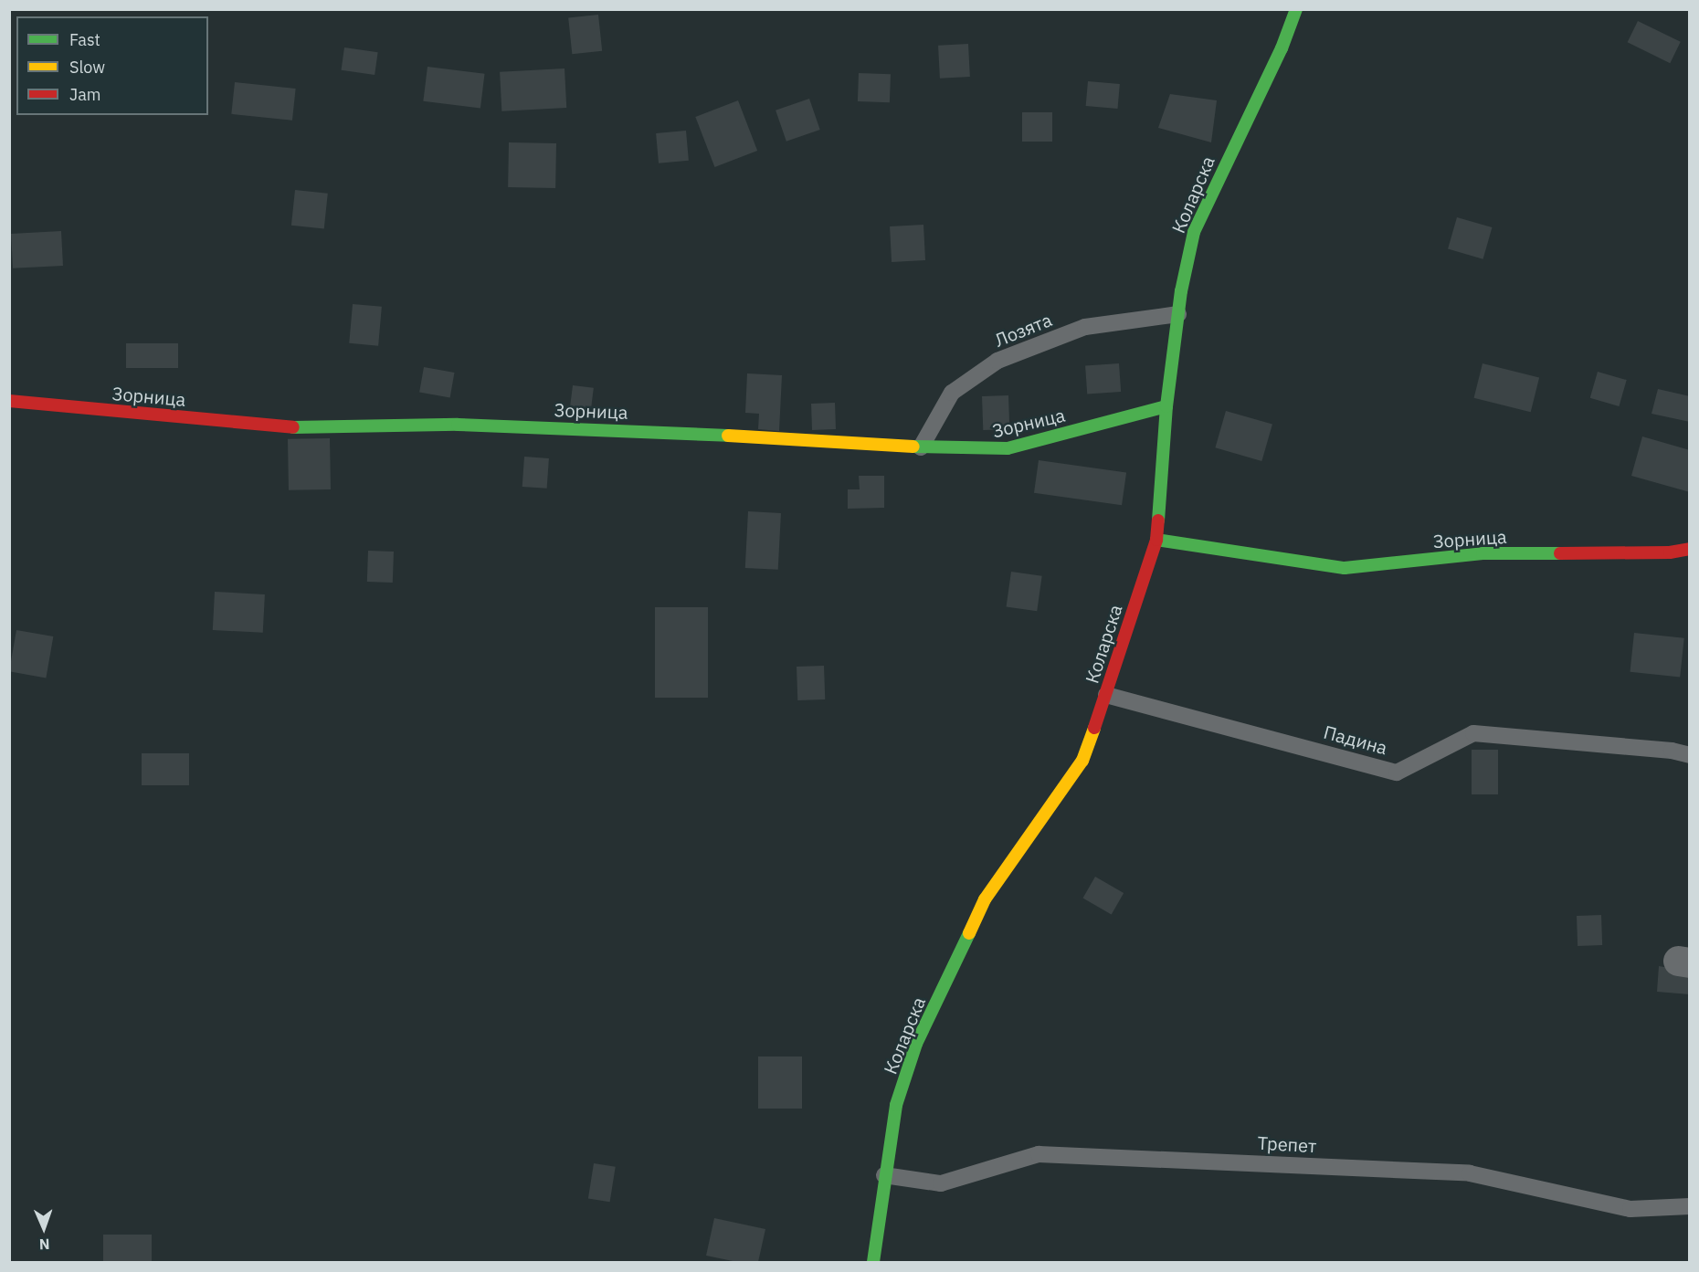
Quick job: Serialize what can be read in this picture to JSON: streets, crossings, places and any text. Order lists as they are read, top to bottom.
{
  "streets": {
    "street": ["Коларска", "Зорница"],
    "lane": ["Лозята", "Падина", "Трепет"]
  },
  "crossings": [
    ["Коларска", "Лозята"],
    ["Коларска", "Зорница"],
    ["Коларска", "Падина"],
    ["Коларска", "Трепет"],
    ["Лозята", "Зорница"]
  ],
  "legend": ["Fast", "Slow", "Jam"],
  "north": "bottom"
}
